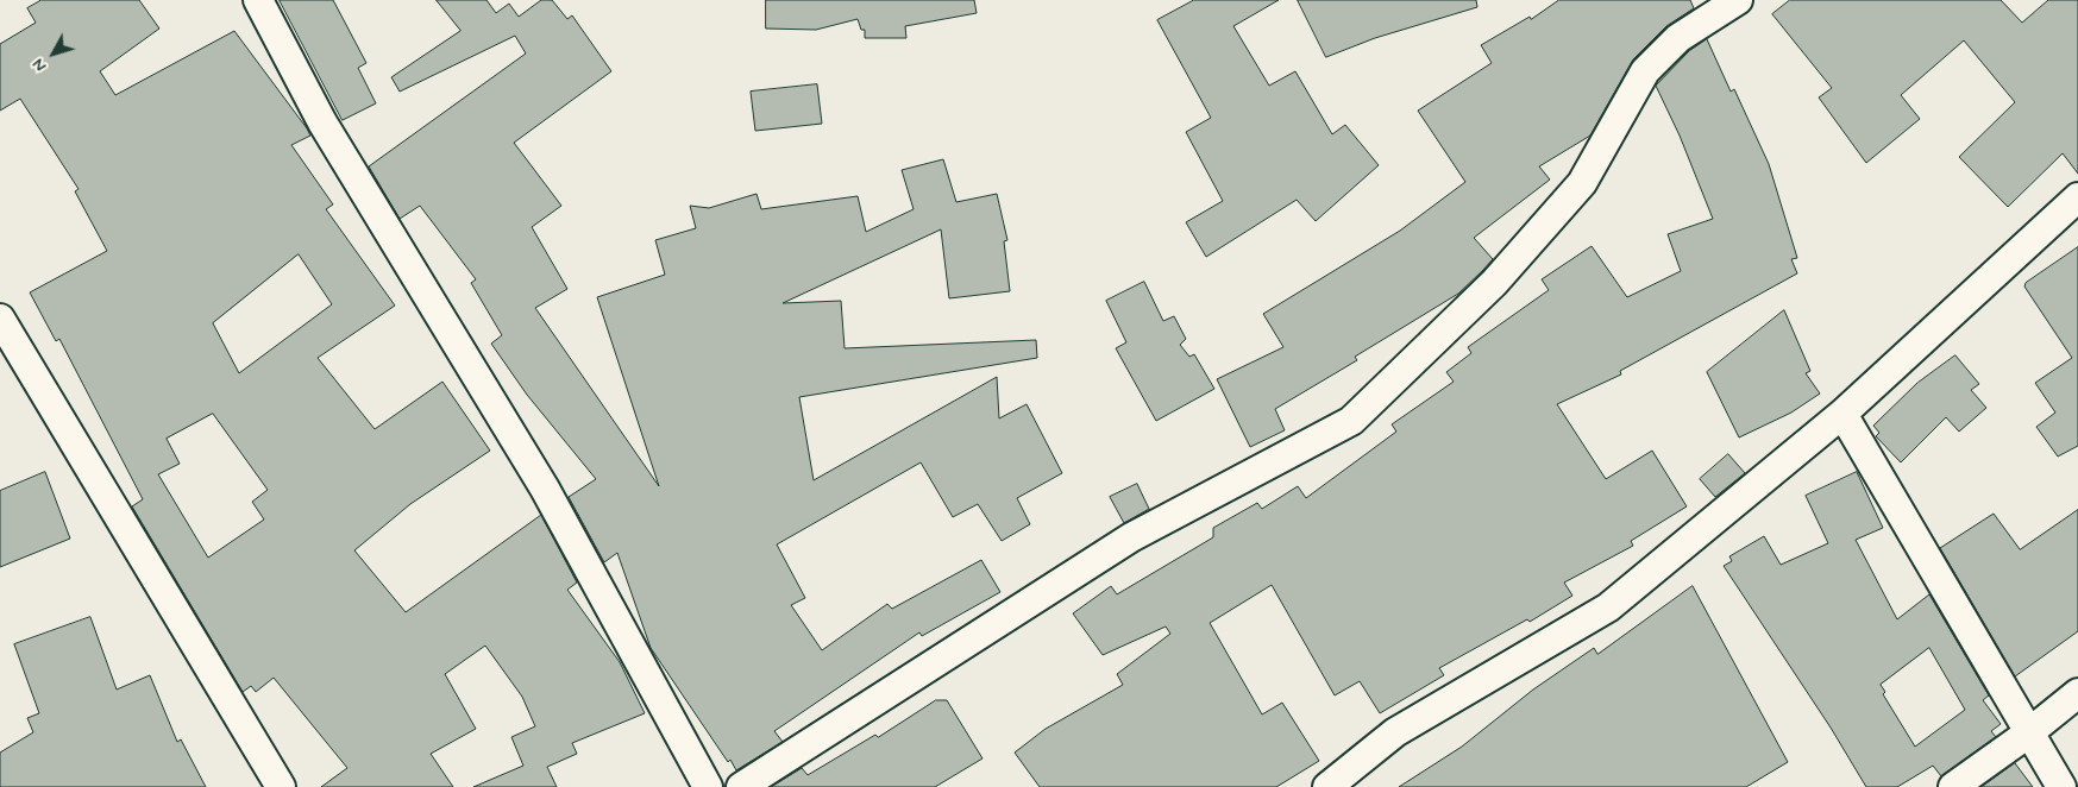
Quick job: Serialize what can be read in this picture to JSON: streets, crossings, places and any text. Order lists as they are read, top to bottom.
{
  "north": "bottom left"
}
